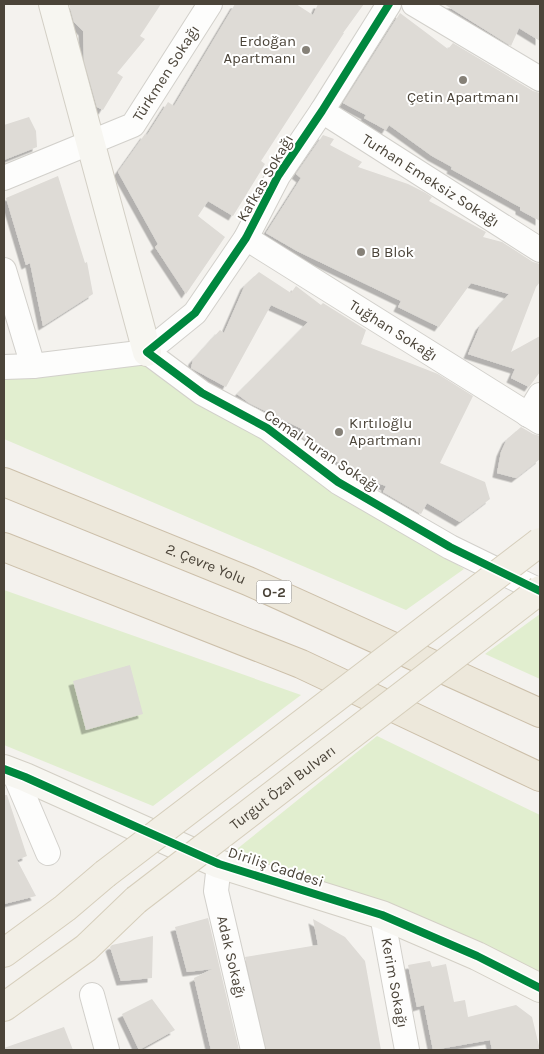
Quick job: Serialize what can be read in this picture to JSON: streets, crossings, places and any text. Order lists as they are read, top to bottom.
{
  "streets": {
    "highway": ["2. Çevre Yolu", "O-2"],
    "main road": ["Turgut Özal Bulvarı"],
    "street": [
      "Türkmen Sokağı",
      "Kafkas Sokağı",
      "Turhan Emeksiz Sokağı",
      "Tuğhan Sokağı",
      "Cemal Turan Sokağı",
      "Diriliş Caddesi",
      "Adak Sokağı",
      "Kerim Sokağı"
    ]
  },
  "crossings": [
    ["Kafkas Sokağı", "Turhan Emeksiz Sokağı"],
    ["Kafkas Sokağı", "Tuğhan Sokağı"],
    ["Kafkas Sokağı", "Cemal Turan Sokağı"],
    ["Cemal Turan Sokağı", "Turgut Özal Bulvarı"],
    ["Diriliş Caddesi", "Adak Sokağı"],
    ["Diriliş Caddesi", "Kerim Sokağı"]
  ],
  "places": [
    "Erdoğan Apartmanı",
    "Çetin Apartmanı",
    "B Blok",
    "Kırtıloğlu Apartmanı"
  ]
}
